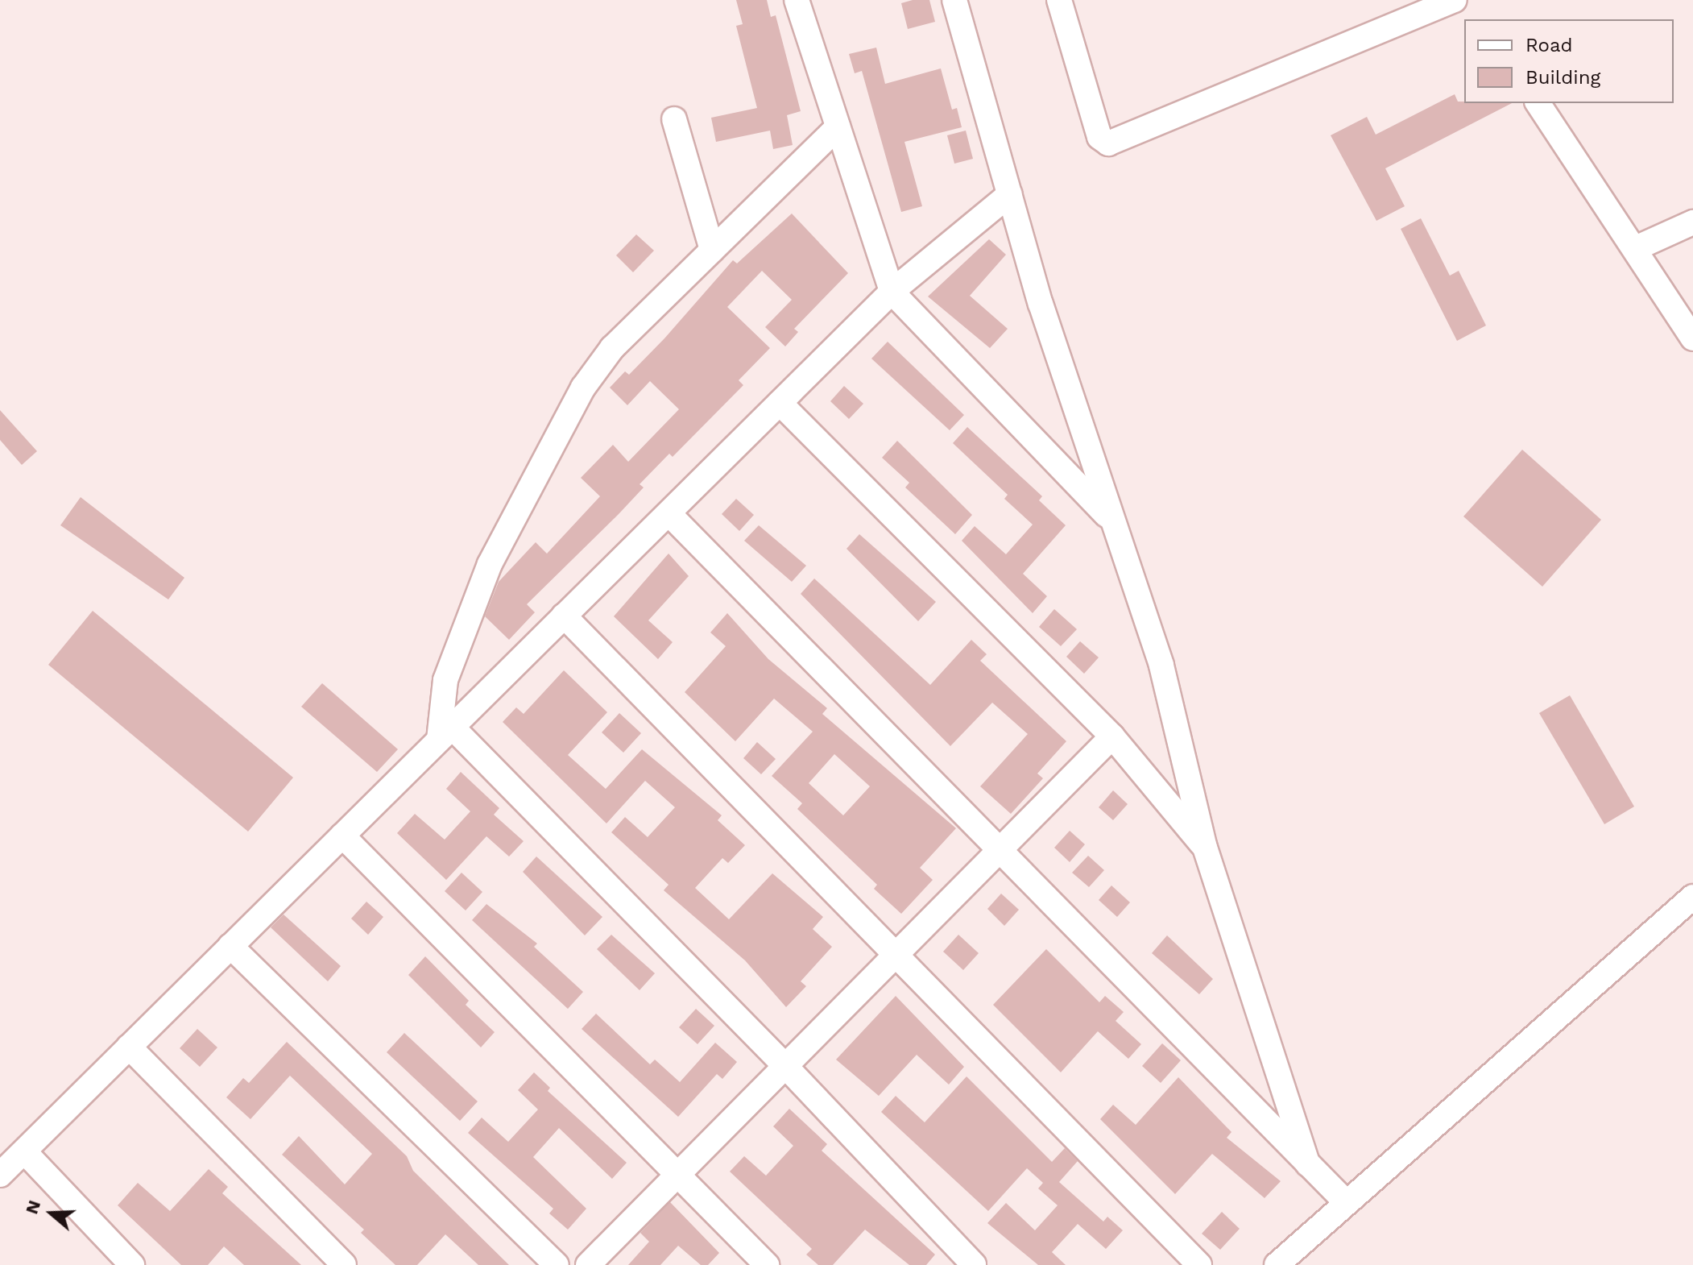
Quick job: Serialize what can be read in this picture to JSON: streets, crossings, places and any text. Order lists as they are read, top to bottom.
{
  "legend": ["Road", "Building"],
  "north": "left"
}
